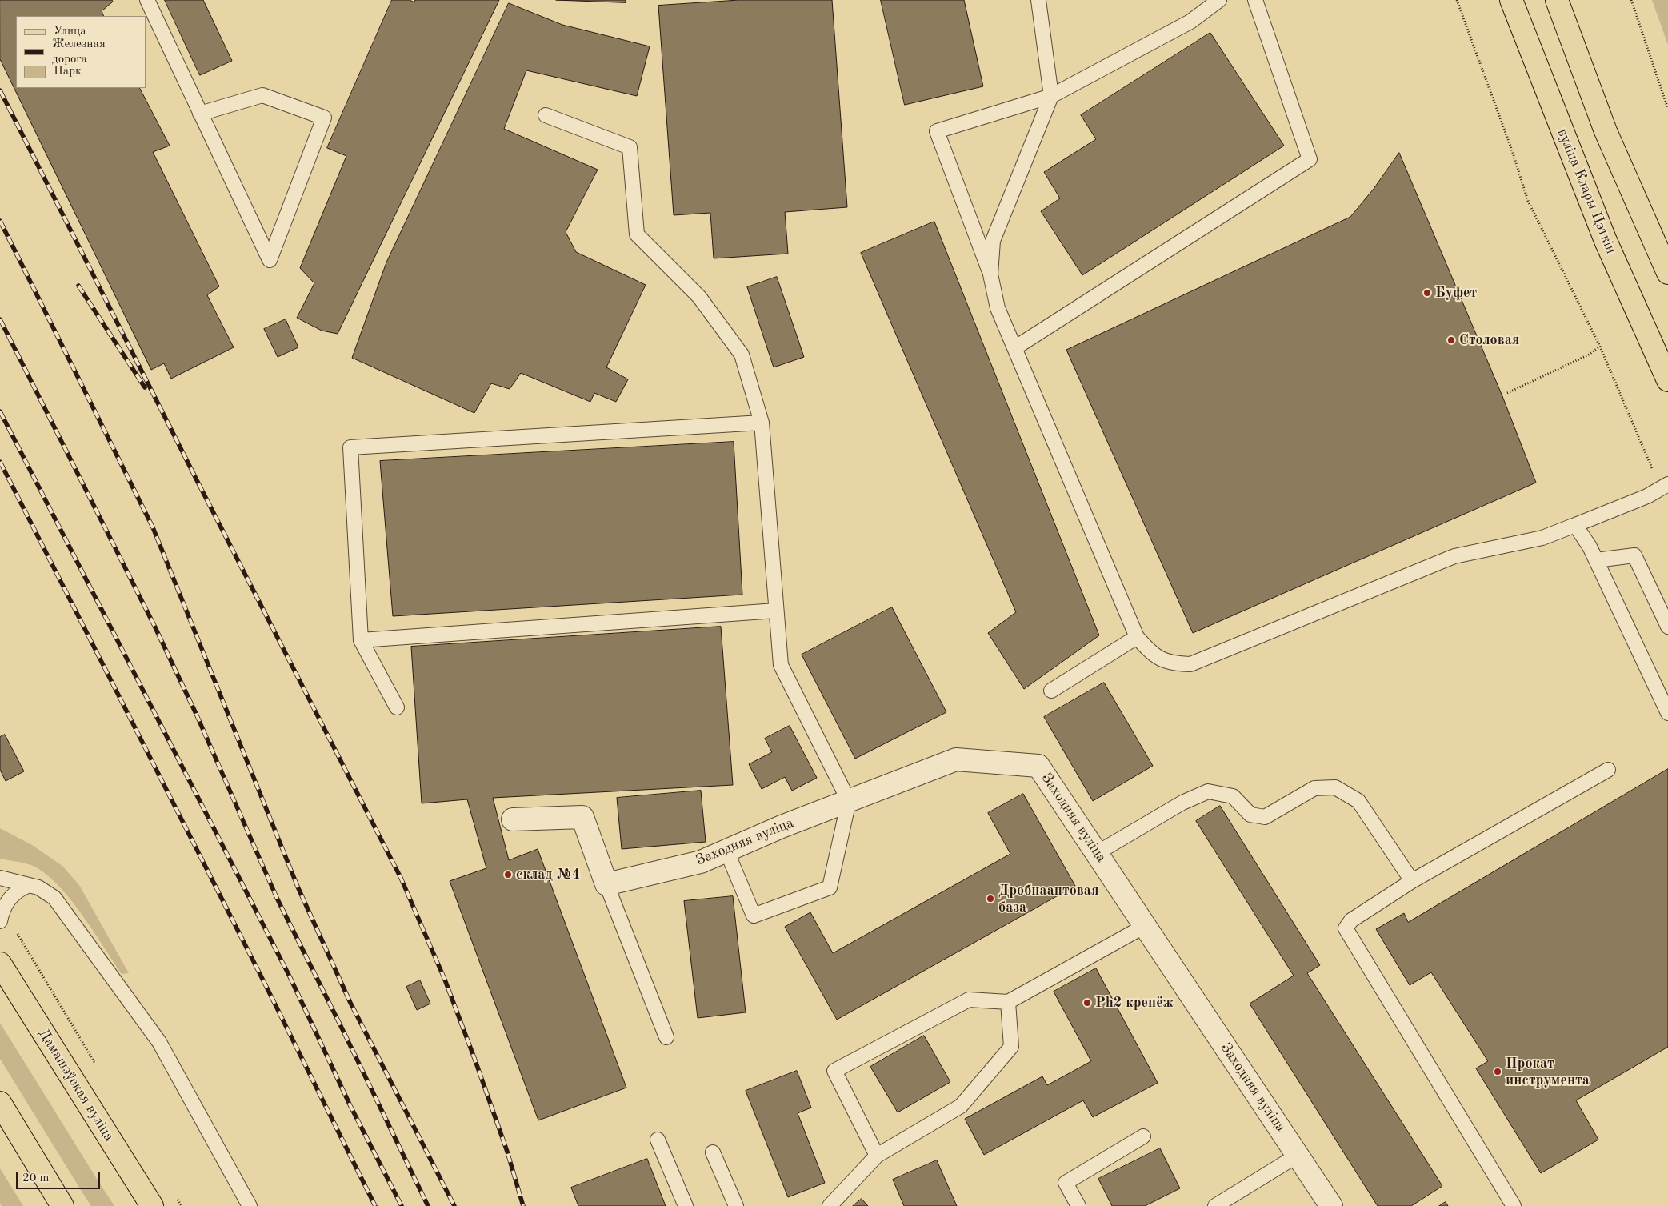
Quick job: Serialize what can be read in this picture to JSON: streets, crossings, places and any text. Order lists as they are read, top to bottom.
{
  "streets": {
    "main road": ["вуліца Клары Цэткін", "Дамашэўская вуліца"],
    "street": ["Заходняя вуліца"]
  },
  "places": [
    "Буфет",
    "Столовая",
    "склад №4",
    "Дробнааптовая база",
    "Ph2 крепёж",
    "Прокат инструмента"
  ],
  "legend": ["Улица", "Железная дорога", "Парк"],
  "scale_bar": "20 m"
}
